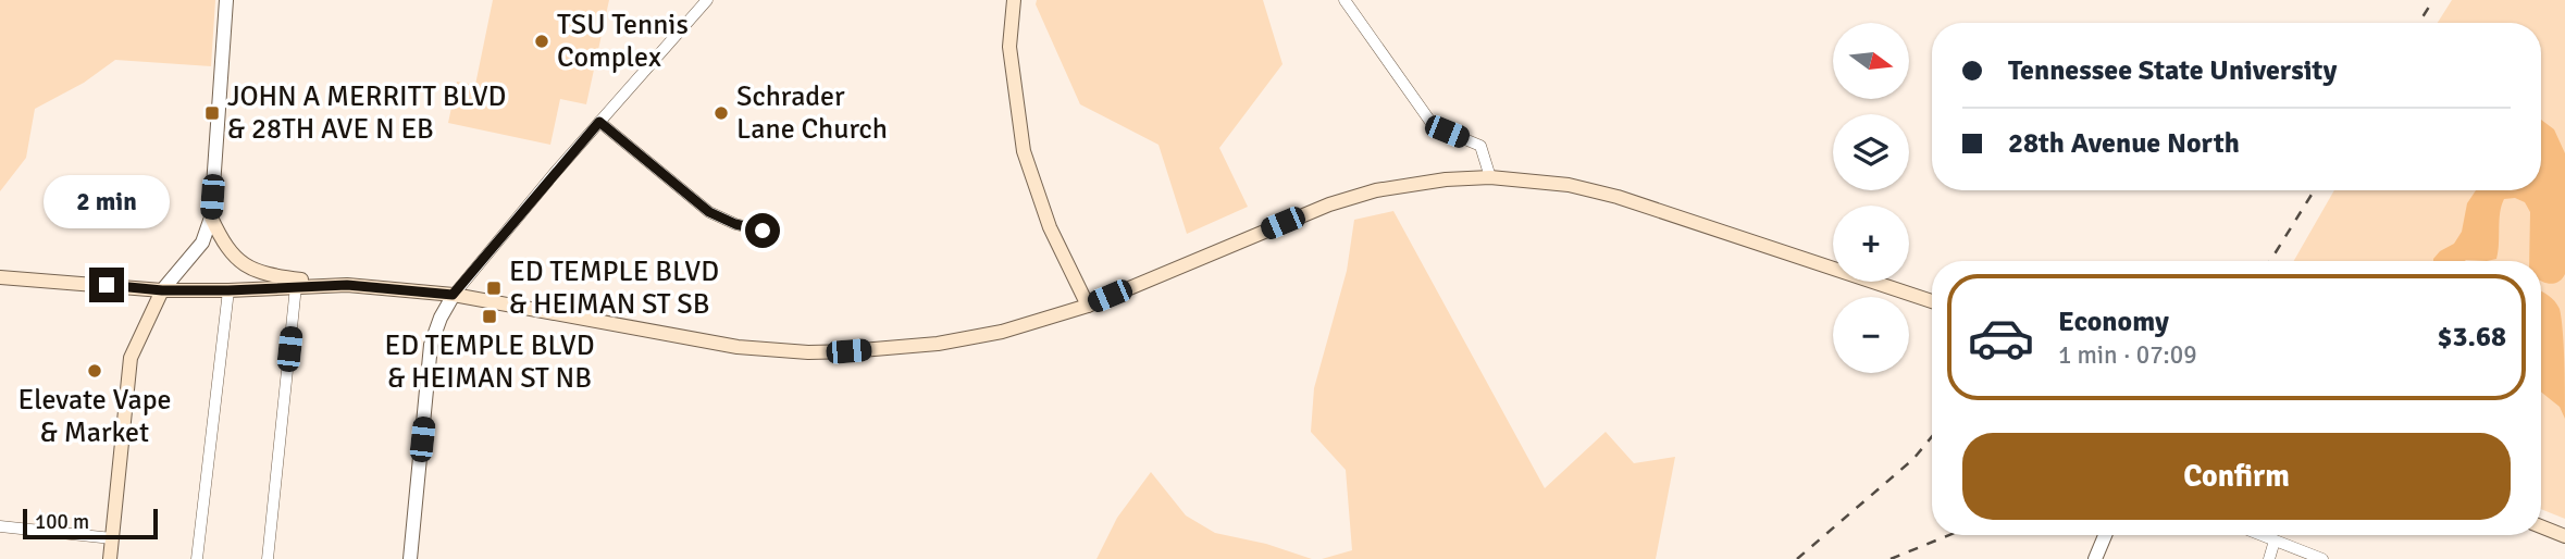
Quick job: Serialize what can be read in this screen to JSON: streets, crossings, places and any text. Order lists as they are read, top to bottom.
{
  "places": {
    "other": ["TSU Tennis Complex", "Schrader Lane Church", "Elevate Vape & Market"],
    "transit": ["JOHN A MERRITT BLVD & 28TH AVE N EB", "ED TEMPLE BLVD & HEIMAN ST SB", "ED TEMPLE BLVD & HEIMAN ST NB"]
  },
  "scale_bar": "100 m",
  "north": "right",
  "page": {
    "map_buttons": ["+", "−"],
    "banner": ["Tennessee State University", "28th Avenue North"],
    "bubble": "2 min",
    "list": [
      {
        "name": "Economy",
        "note": "1 min · 07:09",
        "value": "$3.68"
      }
    ],
    "buttons": "Confirm",
    "scale": "100 m"
  }
}
